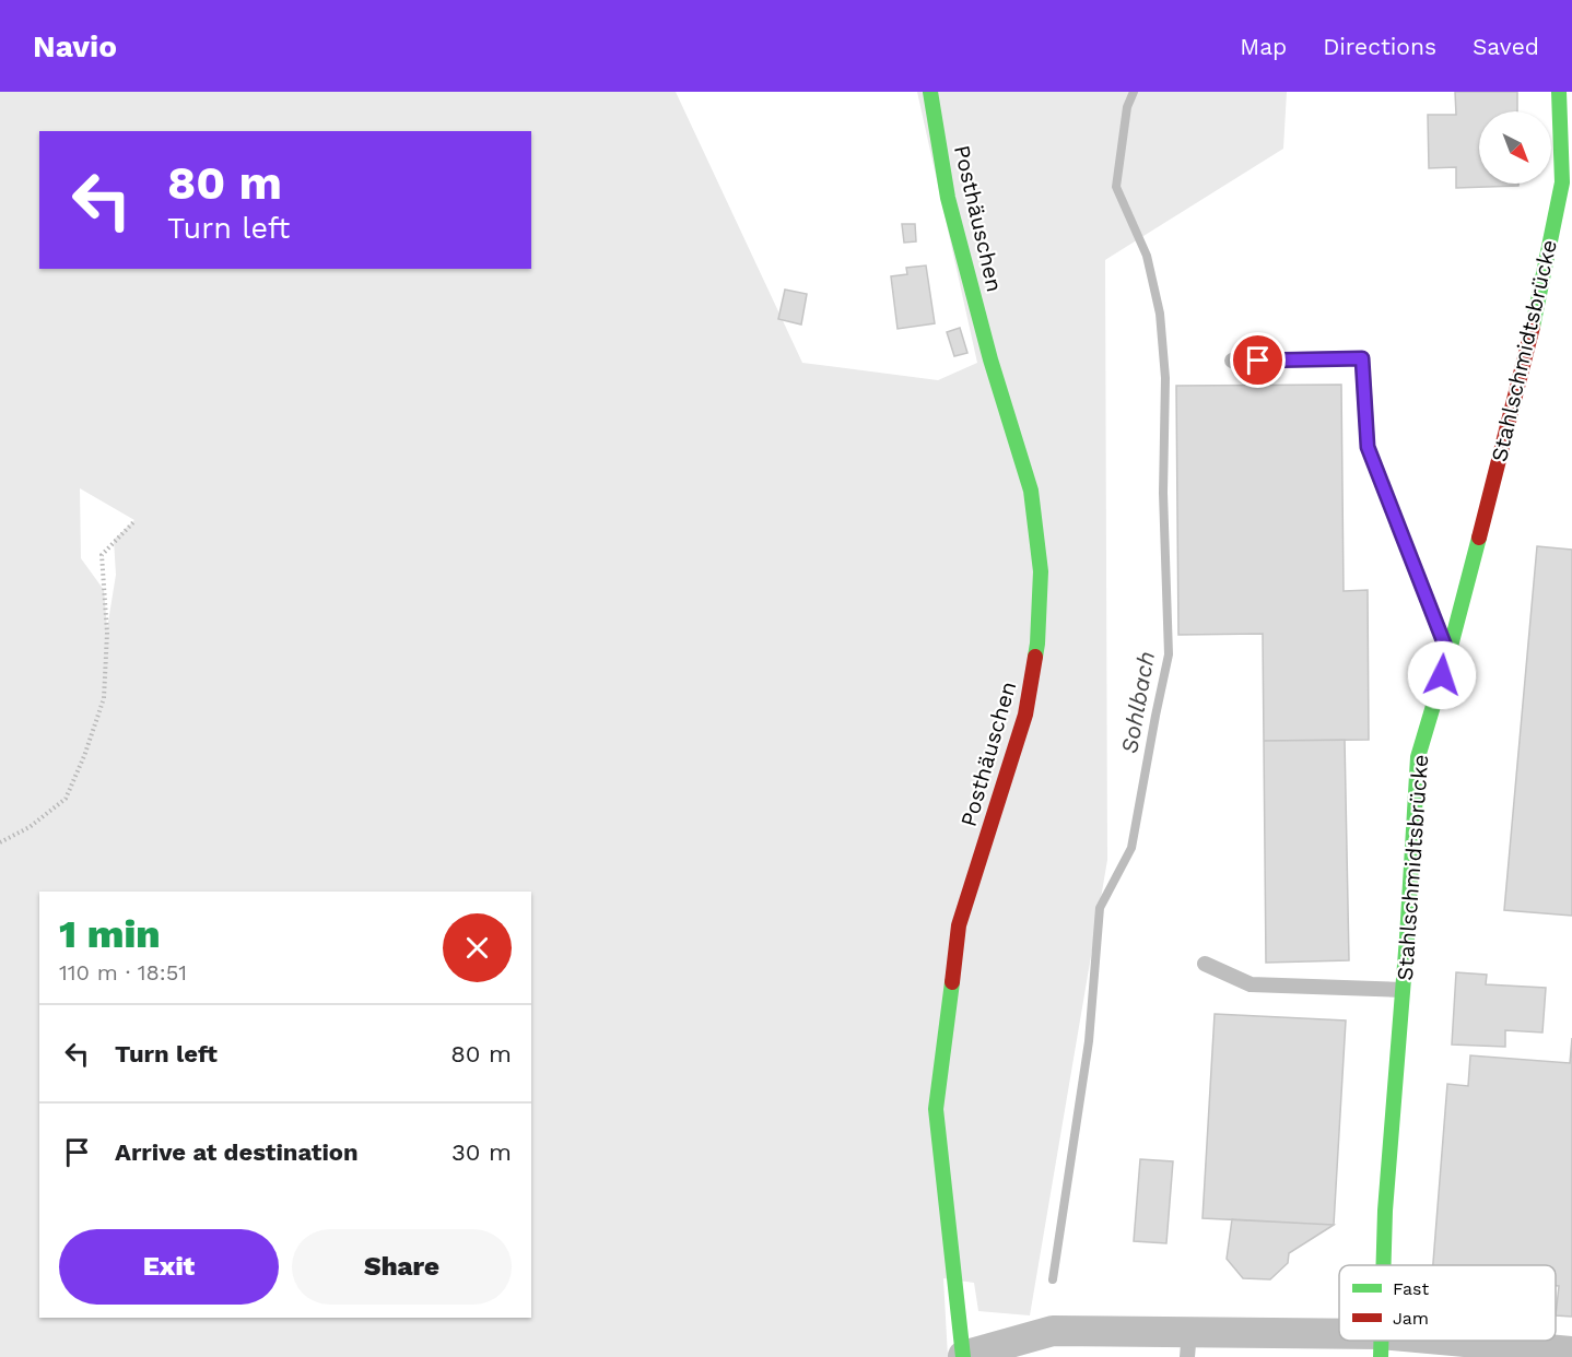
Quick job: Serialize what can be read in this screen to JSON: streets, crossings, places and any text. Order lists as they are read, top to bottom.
{
  "streets": {
    "main road": ["Posthäuschen", "Stahlschmidtsbrücke"]
  },
  "water": ["Sohlbach"],
  "legend": ["Fast", "Jam"],
  "north": "bottom right",
  "page": {
    "header": "Navio",
    "nav": ["Map", "Directions", "Saved"],
    "turn": ["80 m", "Turn left"],
    "heading": ["1 min", "110 m · 18:51"],
    "list": [
      {
        "name": "Turn left",
        "value": "80 m"
      },
      {
        "name": "Arrive at destination",
        "value": "30 m"
      }
    ],
    "buttons": ["Exit", "Share"]
  }
}
